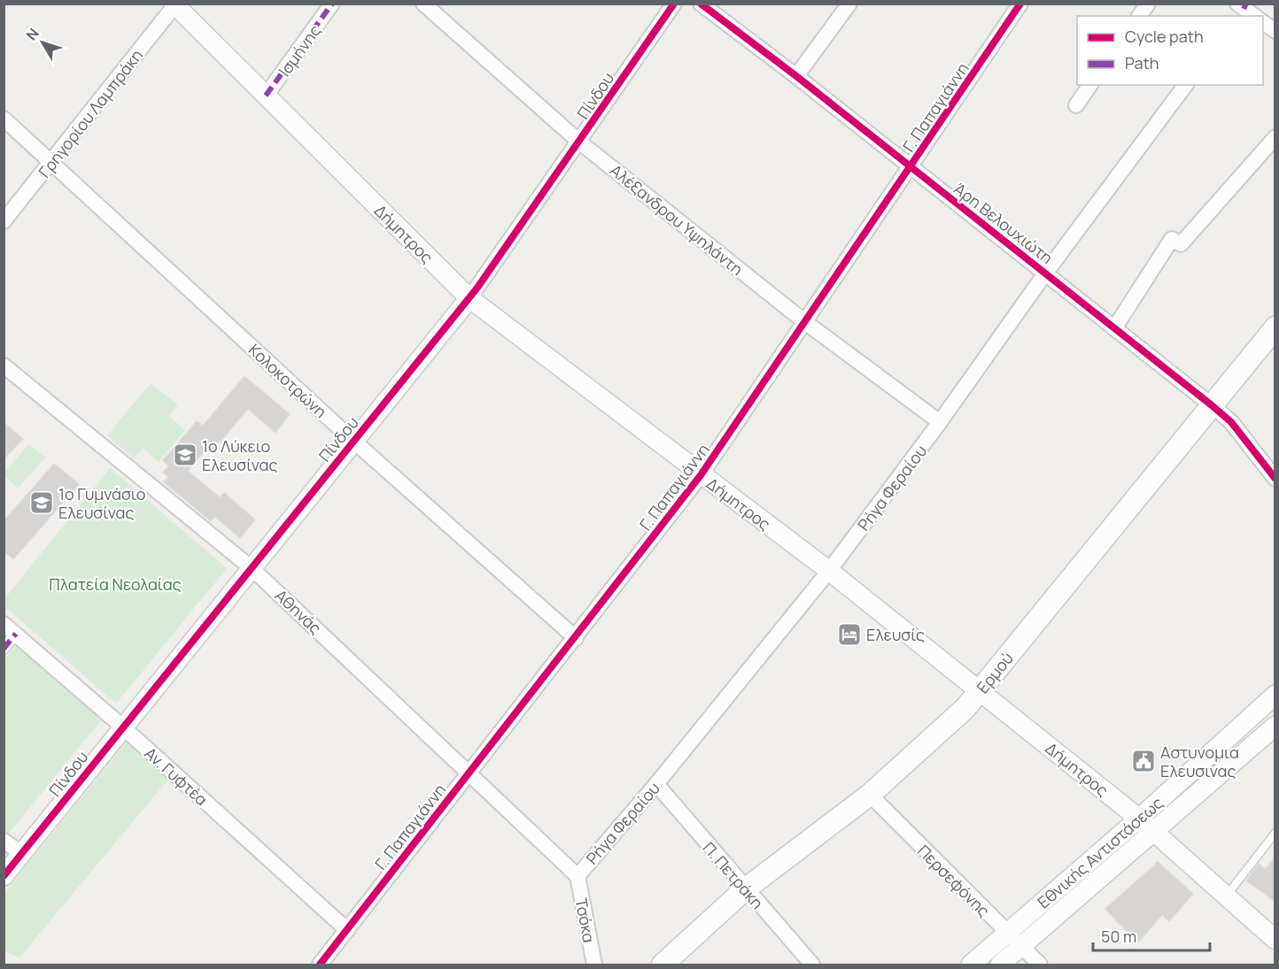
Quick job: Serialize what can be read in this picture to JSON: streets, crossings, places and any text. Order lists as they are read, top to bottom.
{
  "streets": {
    "main road": ["Ερμού"],
    "street": [
      "Ισμήνης",
      "Πίνδου",
      "Γ. Παπαγιάννη",
      "Γρηγορίου Λαμπράκη",
      "Αλέξανδρου Υψηλάντη",
      "Άρη Βελουχιώτη",
      "Δήμητρος",
      "Κολοκοτρώνη",
      "Ρήγα Φεραίου",
      "Αθηνάς",
      "Αν. Γυφτέα",
      "Εθνικής Αντιστάσεως",
      "Π. Πετράκη",
      "Περσεφόνης",
      "Τσόκα"
    ]
  },
  "crossings": [
    ["Ισμήνης", "Δήμητρος"],
    ["Πίνδου", "Αλέξανδρου Υψηλάντη"],
    ["Πίνδου", "Δήμητρος"],
    ["Πίνδου", "Κολοκοτρώνη"],
    ["Πίνδου", "Αθηνάς"],
    ["Πίνδου", "Αν. Γυφτέα"],
    ["Γ. Παπαγιάννη", "Αλέξανδρου Υψηλάντη"],
    ["Γ. Παπαγιάννη", "Άρη Βελουχιώτη"],
    ["Γ. Παπαγιάννη", "Δήμητρος"],
    ["Γ. Παπαγιάννη", "Κολοκοτρώνη"],
    ["Γ. Παπαγιάννη", "Αθηνάς"],
    ["Γ. Παπαγιάννη", "Αν. Γυφτέα"],
    ["Γρηγορίου Λαμπράκη", "Δήμητρος"],
    ["Γρηγορίου Λαμπράκη", "Κολοκοτρώνη"],
    ["Αλέξανδρου Υψηλάντη", "Ρήγα Φεραίου"],
    ["Άρη Βελουχιώτη", "Ρήγα Φεραίου"],
    ["Άρη Βελουχιώτη", "Ερμού"],
    ["Δήμητρος", "Ρήγα Φεραίου"],
    ["Δήμητρος", "Ερμού"],
    ["Δήμητρος", "Εθνικής Αντιστάσεως"],
    ["Ρήγα Φεραίου", "Αθηνάς"],
    ["Ρήγα Φεραίου", "Π. Πετράκη"],
    ["Ρήγα Φεραίου", "Τσόκα"],
    ["Αθηνάς", "Τσόκα"],
    ["Ερμού", "Π. Πετράκη"],
    ["Ερμού", "Περσεφόνης"],
    ["Εθνικής Αντιστάσεως", "Περσεφόνης"]
  ],
  "parks": ["Πλατεία Νεολαίας"],
  "places": {
    "school or university": ["1ο Λύκειο Ελευσίνας", "1ο Γυμνάσιο Ελευσίνας"],
    "hotel": ["Ελευσίς"],
    "public building": ["Αστυνομια Ελευσινας"]
  },
  "legend": ["Cycle path", "Path"],
  "scale_bar": "50 m",
  "north": "top left"
}
